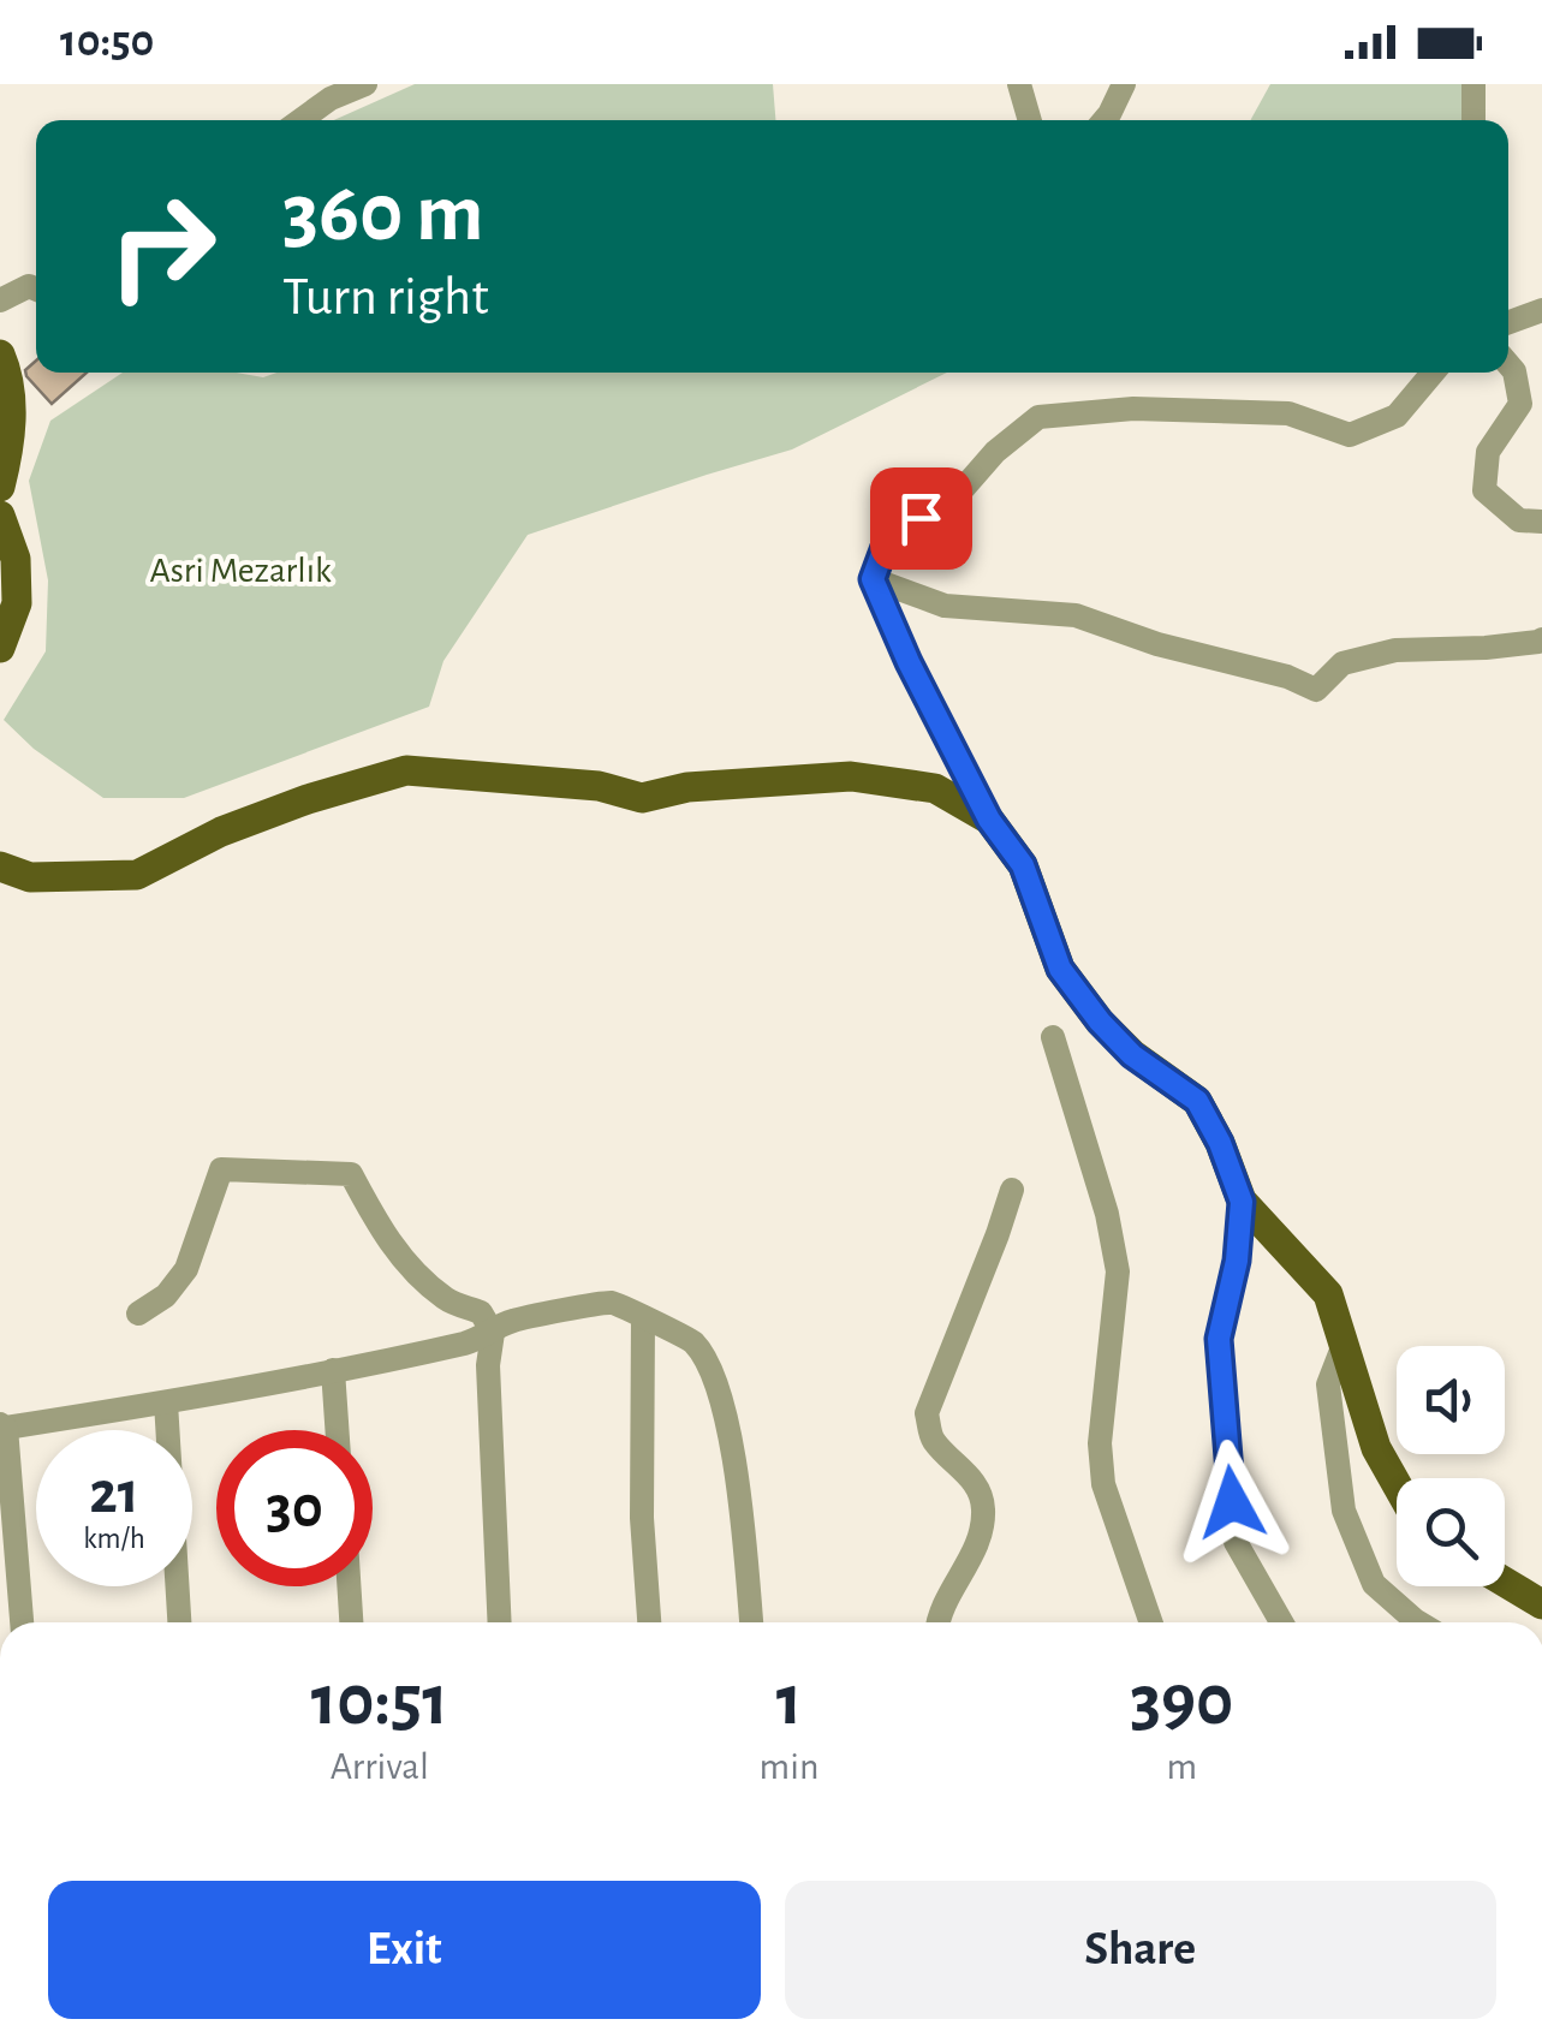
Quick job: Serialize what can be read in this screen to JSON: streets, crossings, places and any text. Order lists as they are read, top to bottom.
{
  "parks": ["Asri Mezarlık"],
  "page": {
    "status": "10:50",
    "turn": ["360 m", "Turn right"],
    "speed": "21 km/h",
    "limit": "30",
    "eta": [
      "10:51",
      "Arrival",
      "1",
      "min",
      "390",
      "m"
    ],
    "buttons": ["Exit", "Share"]
  }
}
